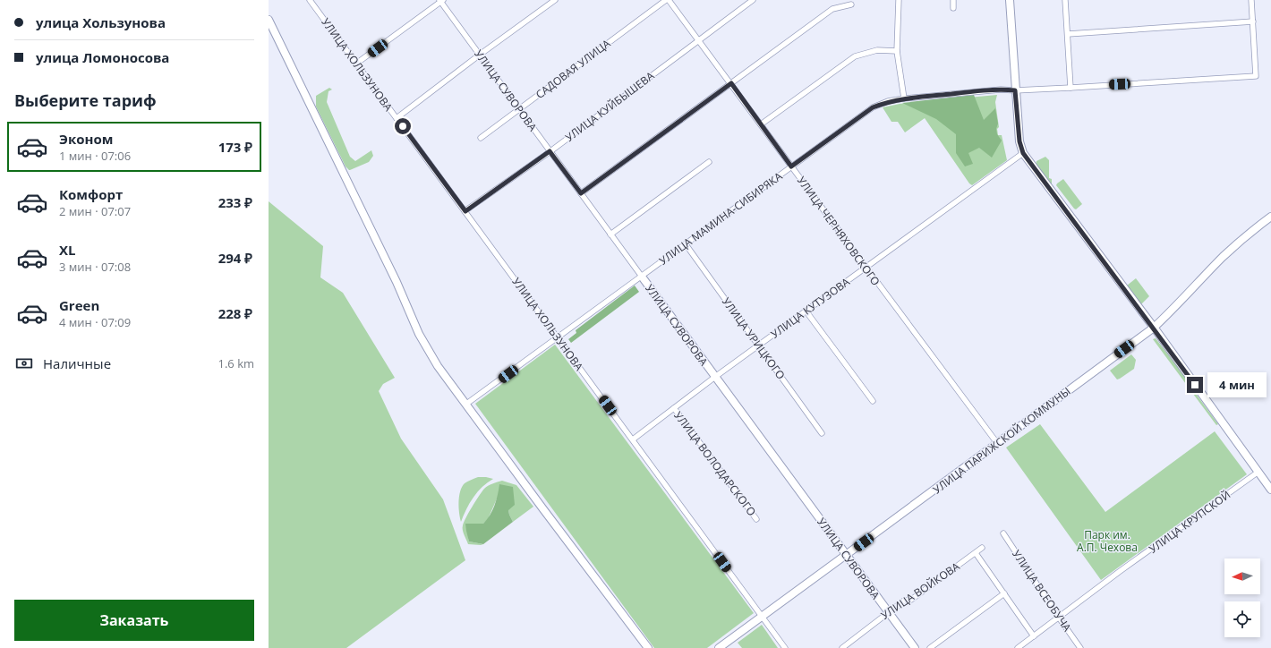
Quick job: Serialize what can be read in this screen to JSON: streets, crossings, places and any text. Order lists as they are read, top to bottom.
{
  "streets": {
    "main road": ["УЛИЦА СУВОРОВА", "УЛИЦА ПАРИЖСКОЙ КОММУНЫ"],
    "street": [
      "УЛИЦА ХОЛЬЗУНОВА",
      "САДОВАЯ УЛИЦА",
      "УЛИЦА КУЙБЫШЕВА",
      "УЛИЦА МАМИНА-СИБИРЯКА",
      "УЛИЦА ЧЕРНЯХОВСКОГО",
      "УЛИЦА КУТУЗОВА",
      "УЛИЦА УРИЦКОГО",
      "УЛИЦА ВОЛОДАРСКОГО",
      "УЛИЦА КРУПСКОЙ",
      "УЛИЦА ВОЙКОВА",
      "УЛИЦА ВСЕОБУЧА"
    ]
  },
  "crossings": [
    ["УЛИЦА ХОЛЬЗУНОВА", "УЛИЦА КУЙБЫШЕВА"],
    ["УЛИЦА ХОЛЬЗУНОВА", "УЛИЦА МАМИНА-СИБИРЯКА"],
    ["УЛИЦА ХОЛЬЗУНОВА", "УЛИЦА КУТУЗОВА"],
    ["УЛИЦА ХОЛЬЗУНОВА", "УЛИЦА ПАРИЖСКОЙ КОММУНЫ"],
    ["САДОВАЯ УЛИЦА", "УЛИЦА СУВОРОВА"],
    ["УЛИЦА СУВОРОВА", "УЛИЦА КУЙБЫШЕВА"],
    ["УЛИЦА СУВОРОВА", "УЛИЦА МАМИНА-СИБИРЯКА"],
    ["УЛИЦА СУВОРОВА", "УЛИЦА КУТУЗОВА"],
    ["УЛИЦА СУВОРОВА", "УЛИЦА ПАРИЖСКОЙ КОММУНЫ"],
    ["УЛИЦА СУВОРОВА", "УЛИЦА ВОЙКОВА"],
    ["УЛИЦА КУЙБЫШЕВА", "УЛИЦА ЧЕРНЯХОВСКОГО"],
    ["УЛИЦА МАМИНА-СИБИРЯКА", "УЛИЦА ЧЕРНЯХОВСКОГО"],
    ["УЛИЦА МАМИНА-СИБИРЯКА", "УЛИЦА УРИЦКОГО"],
    ["УЛИЦА ЧЕРНЯХОВСКОГО", "УЛИЦА КУТУЗОВА"],
    ["УЛИЦА ЧЕРНЯХОВСКОГО", "УЛИЦА ПАРИЖСКОЙ КОММУНЫ"],
    ["УЛИЦА КУТУЗОВА", "УЛИЦА УРИЦКОГО"],
    ["УЛИЦА КУТУЗОВА", "УЛИЦА ВОЛОДАРСКОГО"],
    ["УЛИЦА КРУПСКОЙ", "УЛИЦА ВСЕОБУЧА"]
  ],
  "parks": ["Парк им. А.П. Чехова"],
  "north": "left",
  "page": {
    "banner": ["улица Хользунова", "улица Ломоносова"],
    "heading": "Выберите тариф",
    "list": [
      {
        "name": "Эконом",
        "note": "1 мин · 07:06",
        "value": "173 ₽"
      },
      {
        "name": "Комфорт",
        "note": "2 мин · 07:07",
        "value": "233 ₽"
      },
      {
        "name": "XL",
        "note": "3 мин · 07:08",
        "value": "294 ₽"
      },
      {
        "name": "Green",
        "note": "4 мин · 07:09",
        "value": "228 ₽"
      }
    ],
    "pay": ["Наличные", "1.6 km"],
    "bubble": "4 мин",
    "buttons": "Заказать"
  }
}
